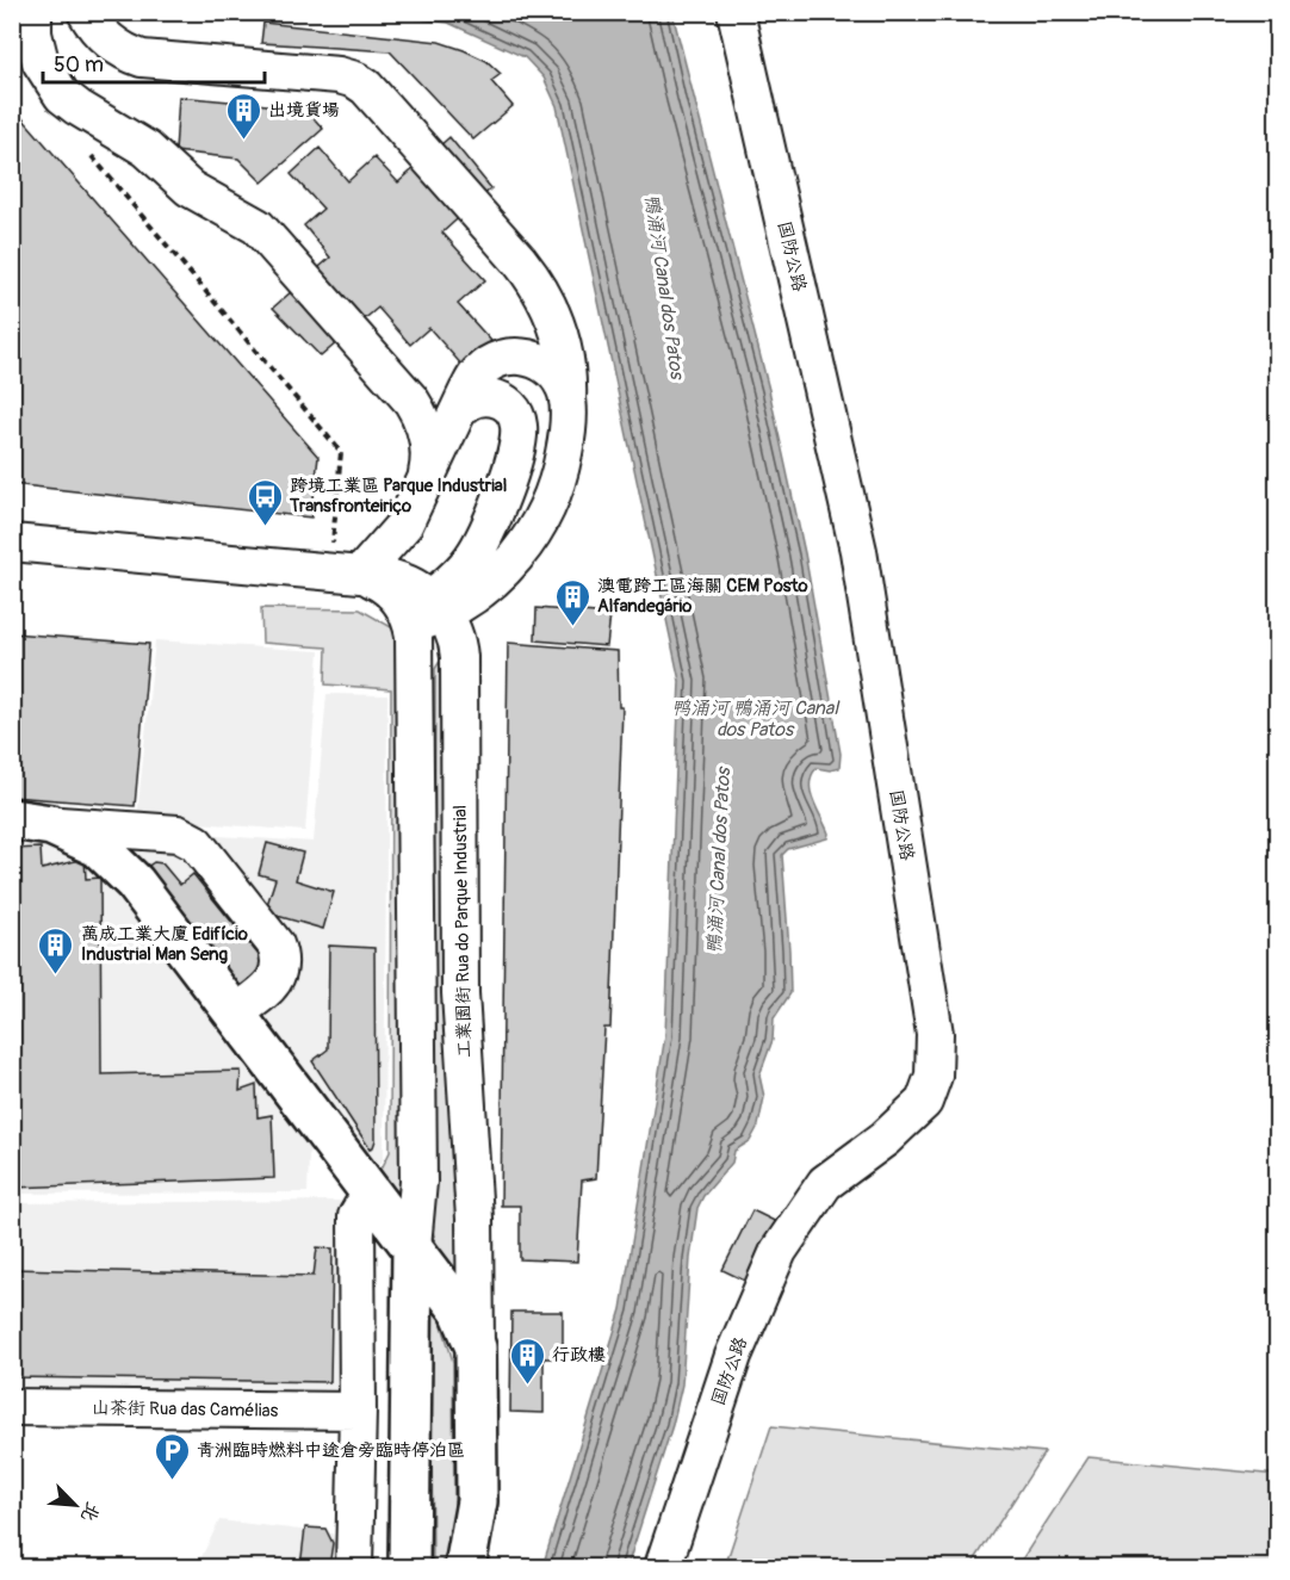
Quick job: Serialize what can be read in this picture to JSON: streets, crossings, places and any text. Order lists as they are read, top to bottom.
{
  "streets": {
    "street": ["国防公路", "工業園街 Rua do Parque Industrial", "山茶街 Rua das Camélias"]
  },
  "water": ["鴨涌河 Canal dos Patos", "鸭涌河 鴨涌河 Canal dos Patos"],
  "places": {
    "building": [
      "出境貨場",
      "澳電跨工區海關 CEM Posto Alfandegário",
      "萬成工業大廈 Edifício Industrial Man Seng",
      "行政樓"
    ],
    "bus stop": ["跨境工業區 Parque Industrial Transfronteiriço"],
    "parking": ["青洲臨時燃料中途倉旁臨時停泊區"]
  },
  "scale_bar": "50 m",
  "north": "bottom right"
}
